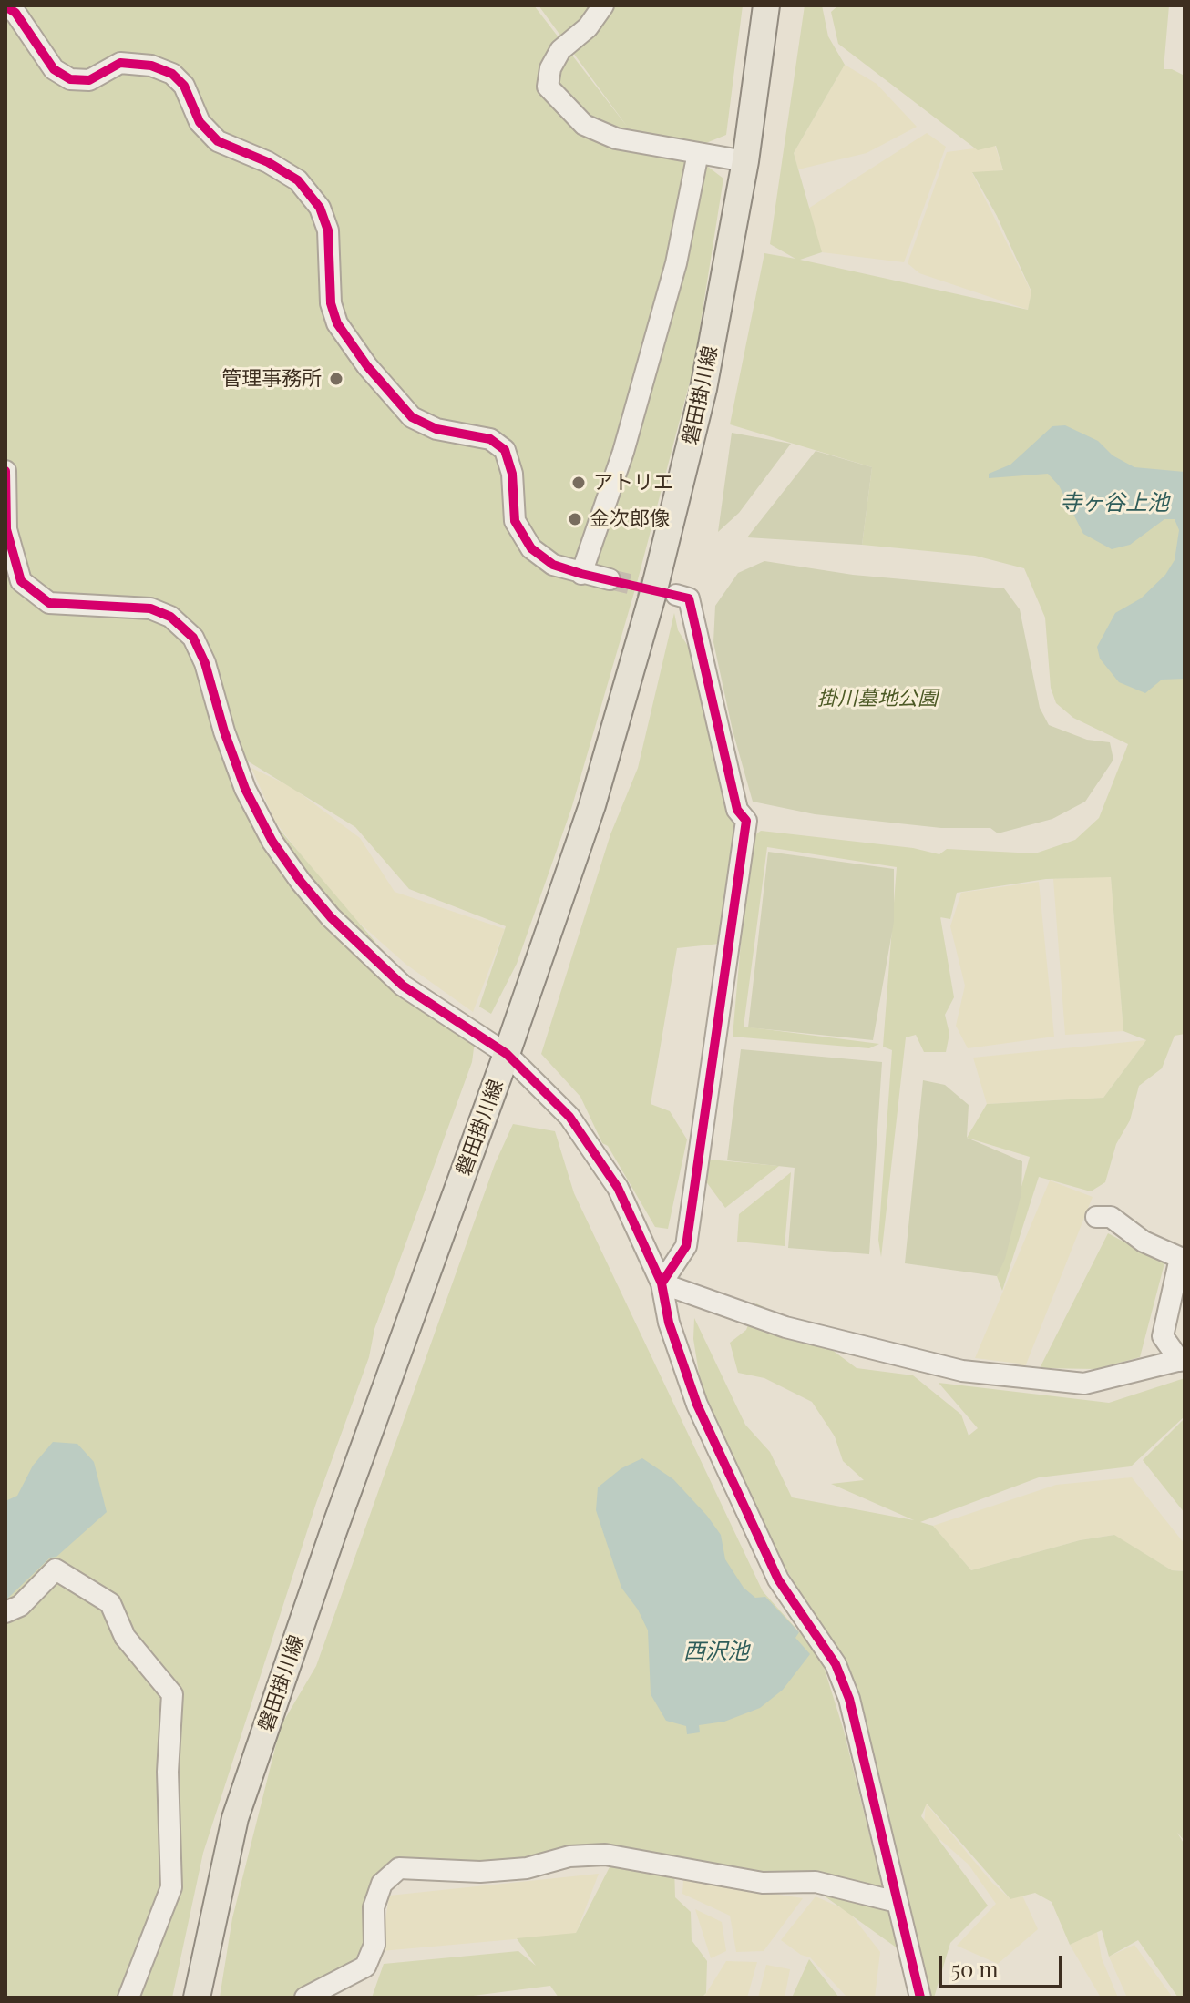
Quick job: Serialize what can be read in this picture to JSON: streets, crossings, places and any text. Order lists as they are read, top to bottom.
{
  "streets": {
    "main road": ["磐田掛川線"]
  },
  "water": ["寺ヶ谷上池", "西沢池"],
  "parks": ["掛川墓地公園"],
  "places": ["管理事務所", "アトリエ", "金次郎像"],
  "scale_bar": "50 m"
}
